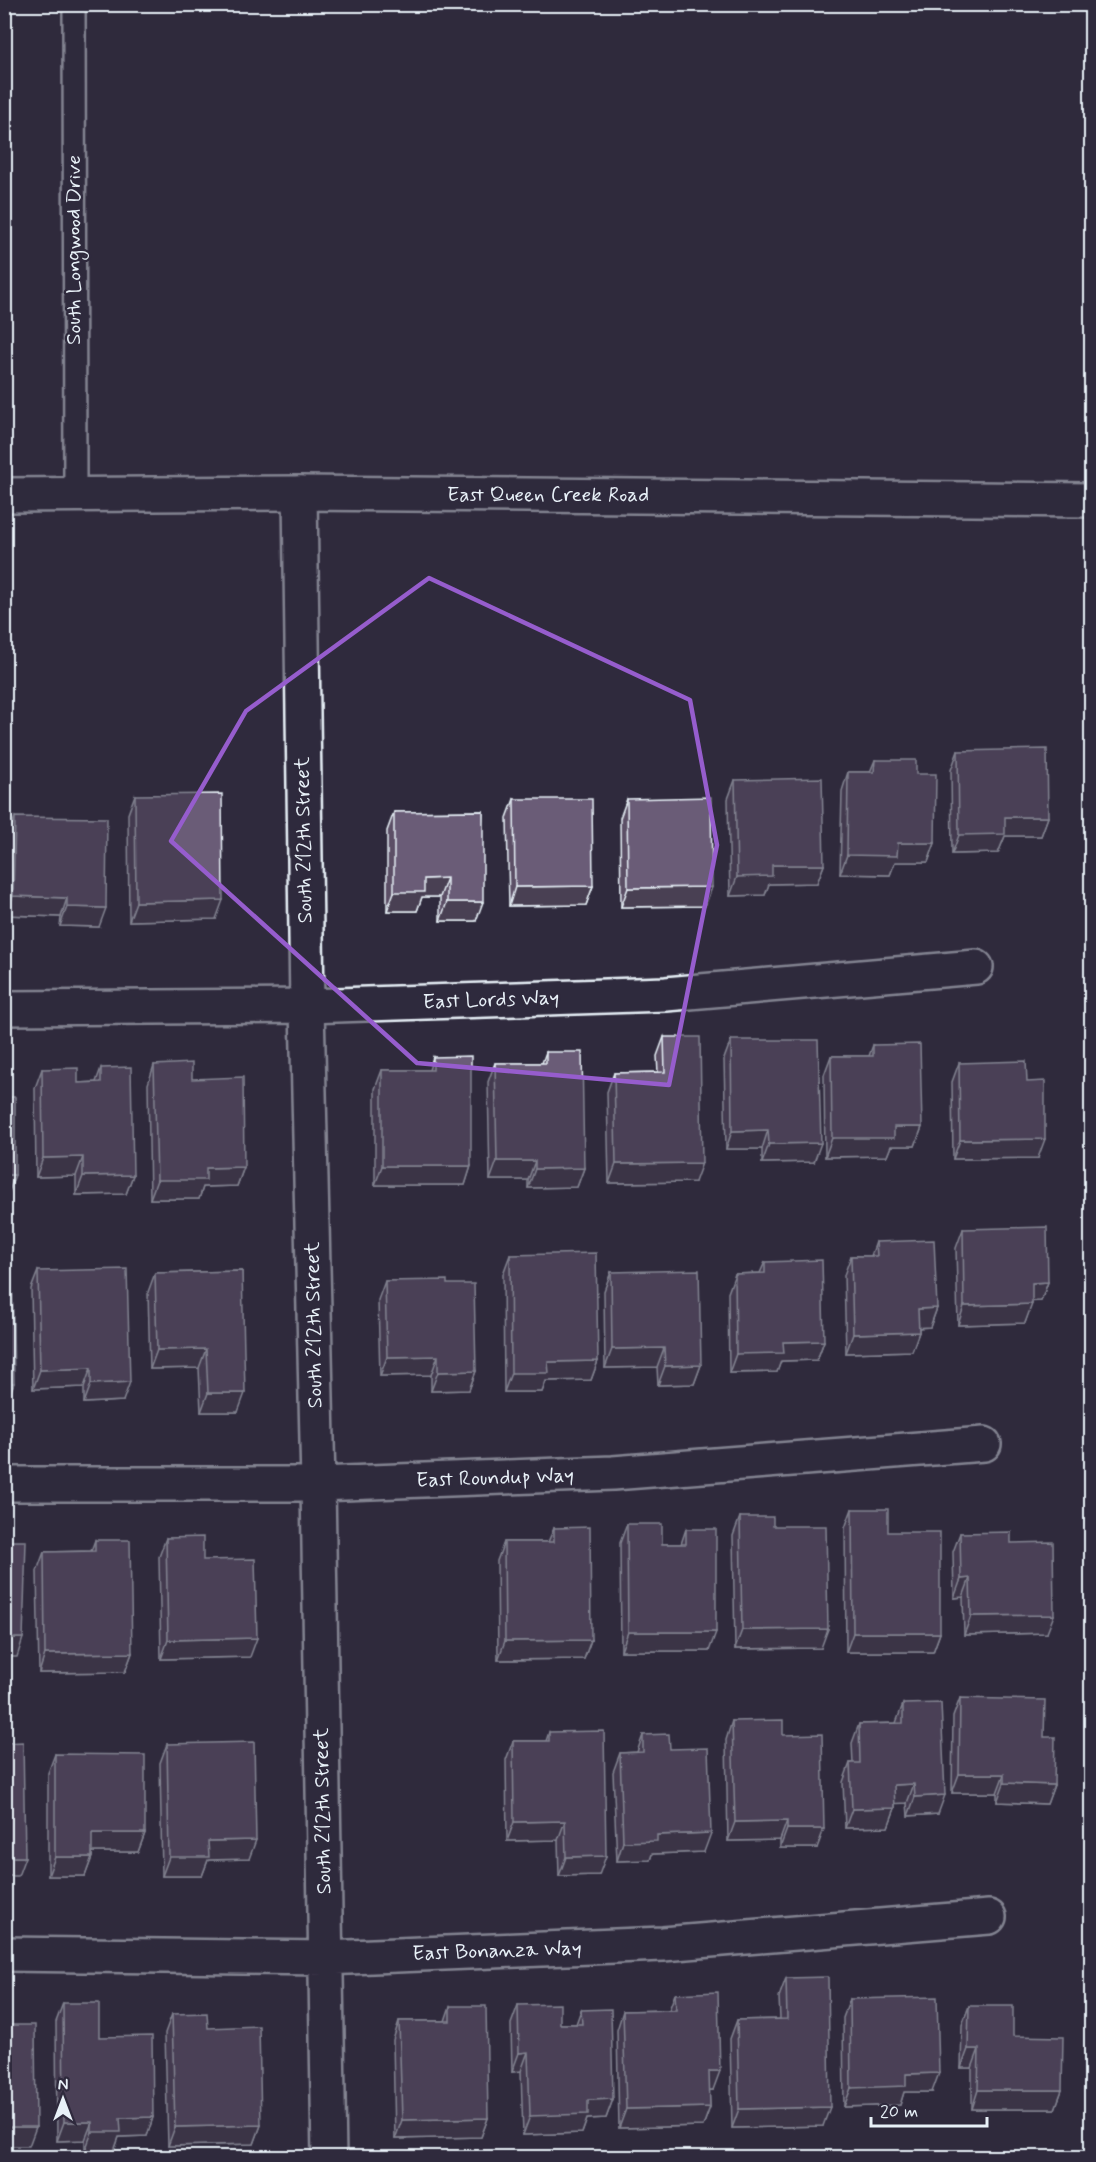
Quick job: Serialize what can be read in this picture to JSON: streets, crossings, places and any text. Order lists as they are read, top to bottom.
{
  "streets": {
    "street": [
      "East Queen Creek Road",
      "South 212th Street",
      "East Lords Way",
      "East Roundup Way",
      "East Bonanza Way"
    ],
    "lane": ["South Longwood Drive"]
  },
  "crossings": [
    ["South Longwood Drive", "East Queen Creek Road"],
    ["East Queen Creek Road", "South 212th Street"],
    ["South 212th Street", "East Lords Way"],
    ["South 212th Street", "East Roundup Way"],
    ["South 212th Street", "East Bonanza Way"]
  ],
  "scale_bar": "20 m",
  "north": "top"
}
